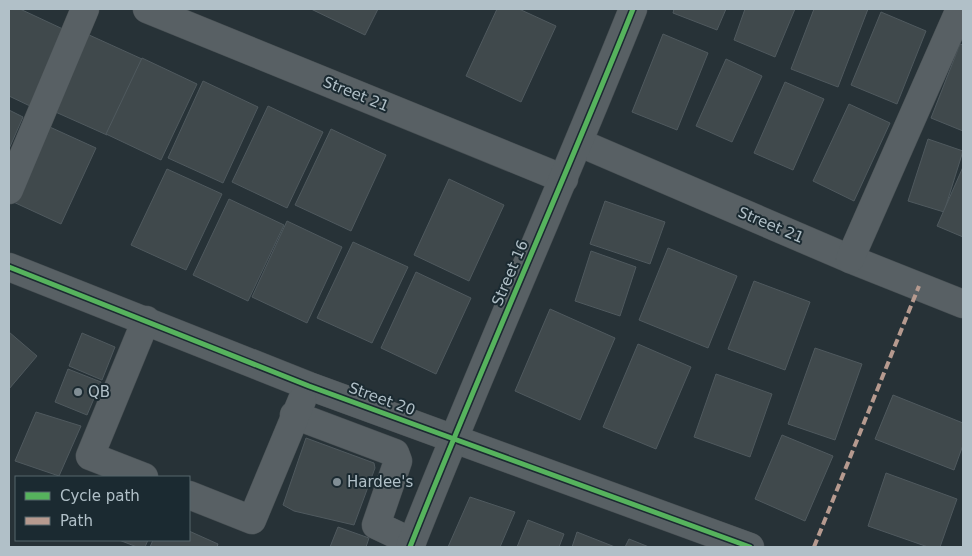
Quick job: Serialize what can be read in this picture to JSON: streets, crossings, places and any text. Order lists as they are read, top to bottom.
{
  "streets": {
    "street": ["Street 21", "Street 16", "Street 20"]
  },
  "crossings": [
    ["Street 21", "Street 16"],
    ["Street 16", "Street 20"]
  ],
  "places": ["QB", "Hardee's"],
  "legend": ["Cycle path", "Path"]
}
